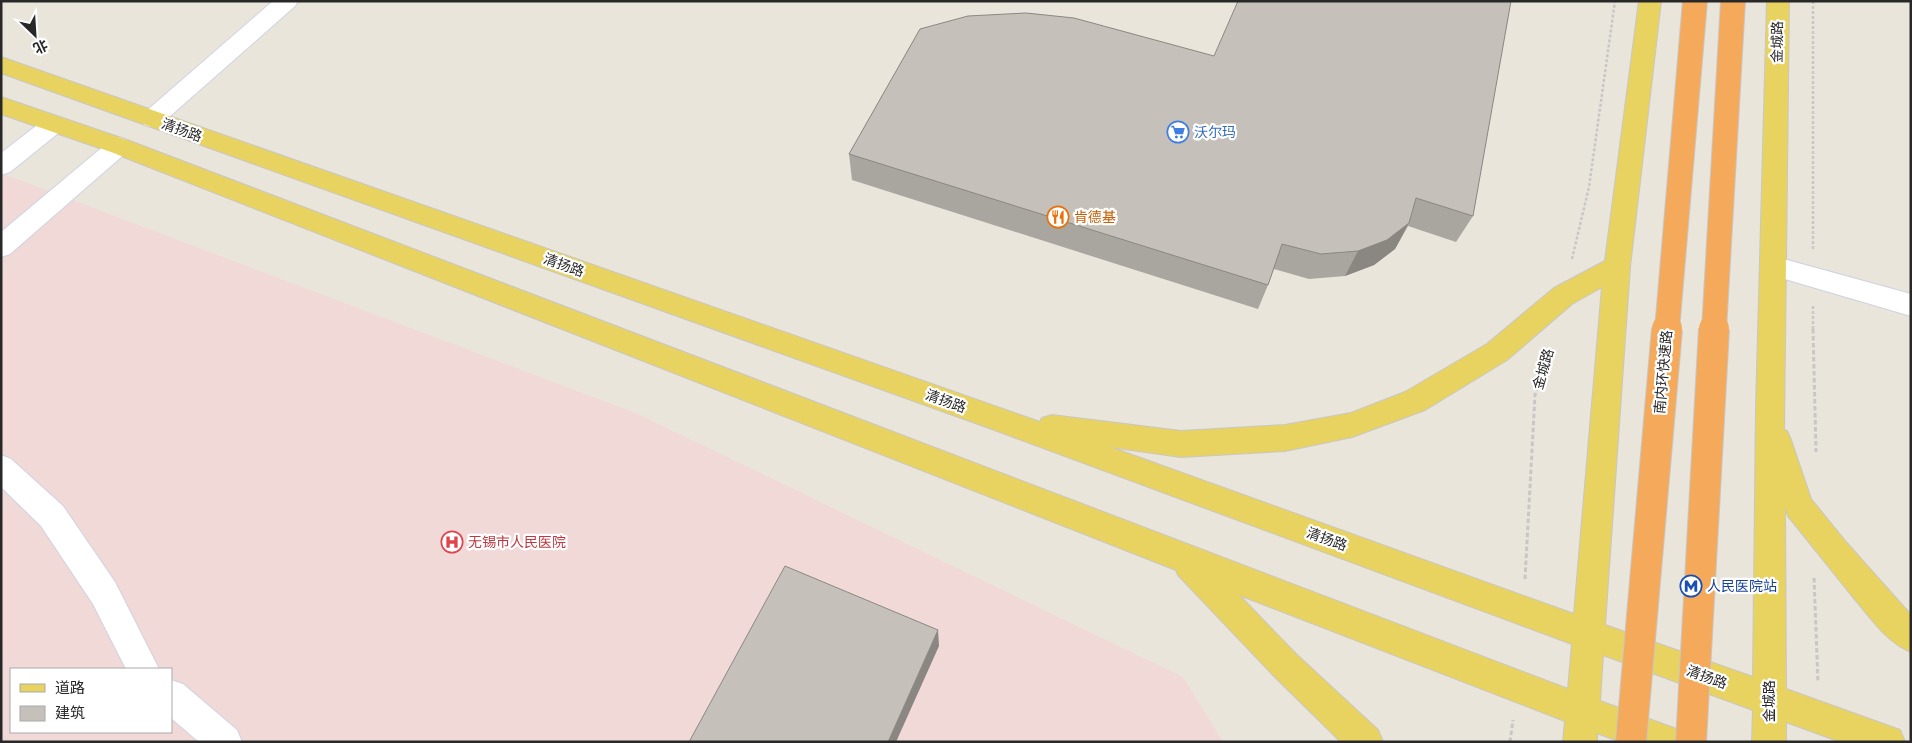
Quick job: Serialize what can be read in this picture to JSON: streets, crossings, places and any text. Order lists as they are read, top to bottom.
{
  "streets": {
    "highway": ["南内环快速路"],
    "main road": ["金城路", "清扬路"]
  },
  "crossings": [
    ["金城路", "清扬路"]
  ],
  "places": {
    "supermarket": ["沃尔玛"],
    "restaurant": ["肯德基"],
    "hospital": ["无锡市人民医院"],
    "metro station": ["人民医院站"]
  },
  "legend": ["道路", "建筑"],
  "north": "bottom right"
}
